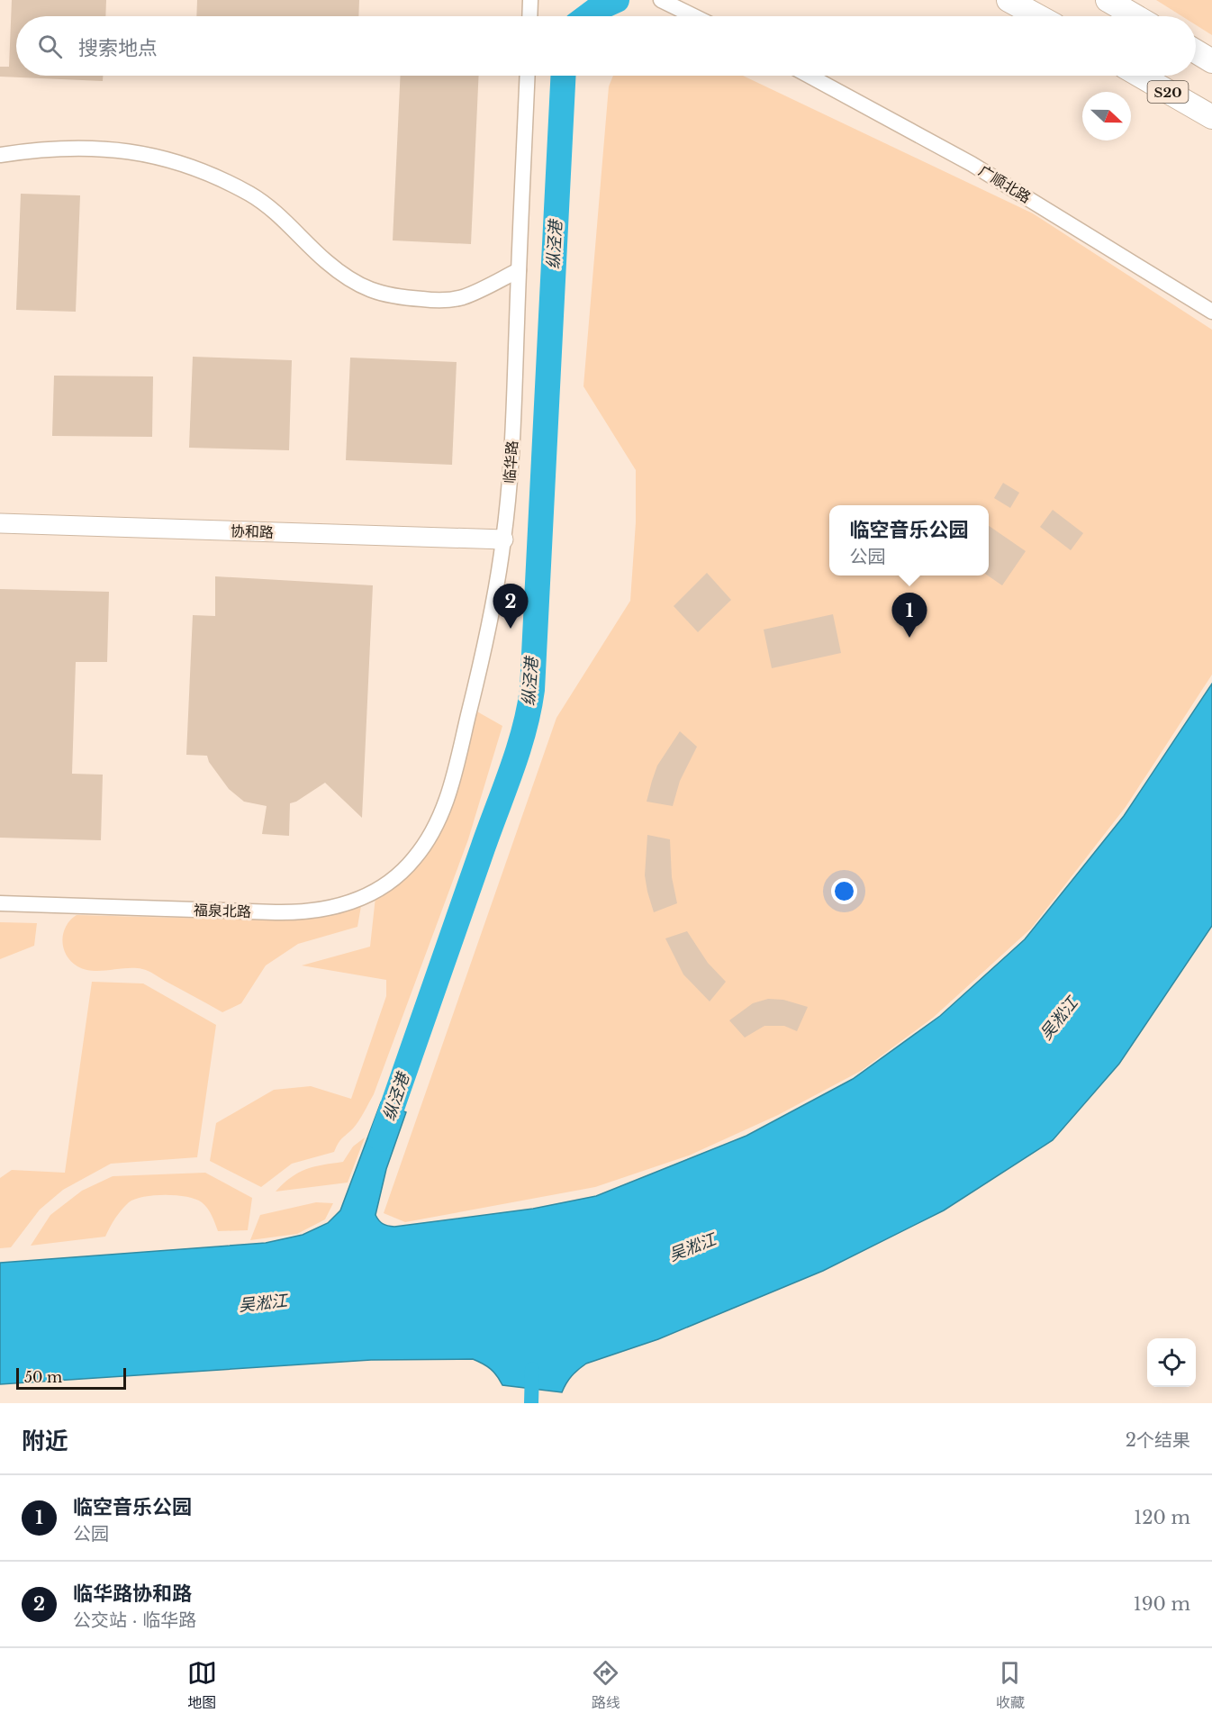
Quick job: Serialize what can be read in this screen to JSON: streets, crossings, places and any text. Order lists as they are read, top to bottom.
{
  "streets": {
    "highway": ["S20"],
    "main road": ["协和路"],
    "street": ["广顺北路", "临华路", "福泉北路"]
  },
  "crossings": [
    ["临华路", "协和路"],
    ["临华路", "福泉北路"]
  ],
  "water": ["纵泾港", "吴淞江"],
  "scale_bar": "50 m",
  "north": "right",
  "page": {
    "search": "搜索地点",
    "popup": ["临空音乐公园", "公园"],
    "pins": ["2", "1"],
    "scale": "50 m",
    "heading": ["附近", "2个结果"],
    "list": [
      {
        "mark": "1",
        "name": "临空音乐公园",
        "note": "公园",
        "value": "120 m"
      },
      {
        "mark": "2",
        "name": "临华路协和路",
        "note": "公交站 · 临华路",
        "value": "190 m"
      }
    ],
    "nav": ["地图", "路线", "收藏"]
  }
}
